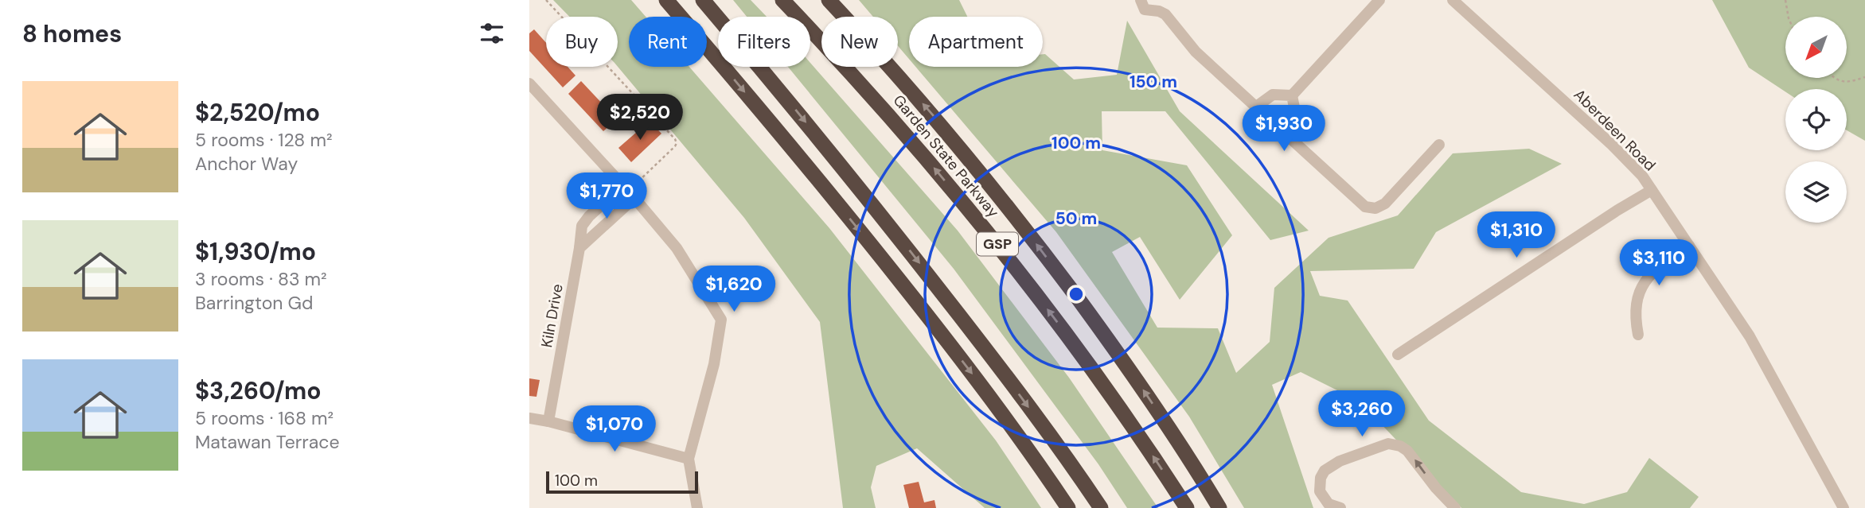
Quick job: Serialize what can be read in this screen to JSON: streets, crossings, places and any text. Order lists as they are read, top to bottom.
{
  "streets": {
    "highway": ["Garden State Parkway", "GSP"],
    "street": ["Aberdeen Road", "Kiln Drive"]
  },
  "scale_bar": "100 m",
  "north": "bottom left",
  "page": {
    "heading": "8 homes",
    "chip": [
      "Buy",
      "Rent",
      "Filters",
      "New",
      "Apartment"
    ],
    "list": [
      {
        "name": "$2,520/mo",
        "note": "5 rooms · 128 m² · Anchor Way"
      },
      {
        "name": "$1,930/mo",
        "note": "3 rooms · 83 m² · Barrington Gd"
      },
      {
        "name": "$3,260/mo",
        "note": "5 rooms · 168 m² · Matawan Terrace"
      }
    ],
    "price": [
      "$2,520",
      "$1,930",
      "$1,770",
      "$1,310",
      "$3,110",
      "$1,620",
      "$3,260",
      "$1,070"
    ],
    "scale": "100 m"
  },
  "rings": ["150 m", "100 m", "50 m"]
}
